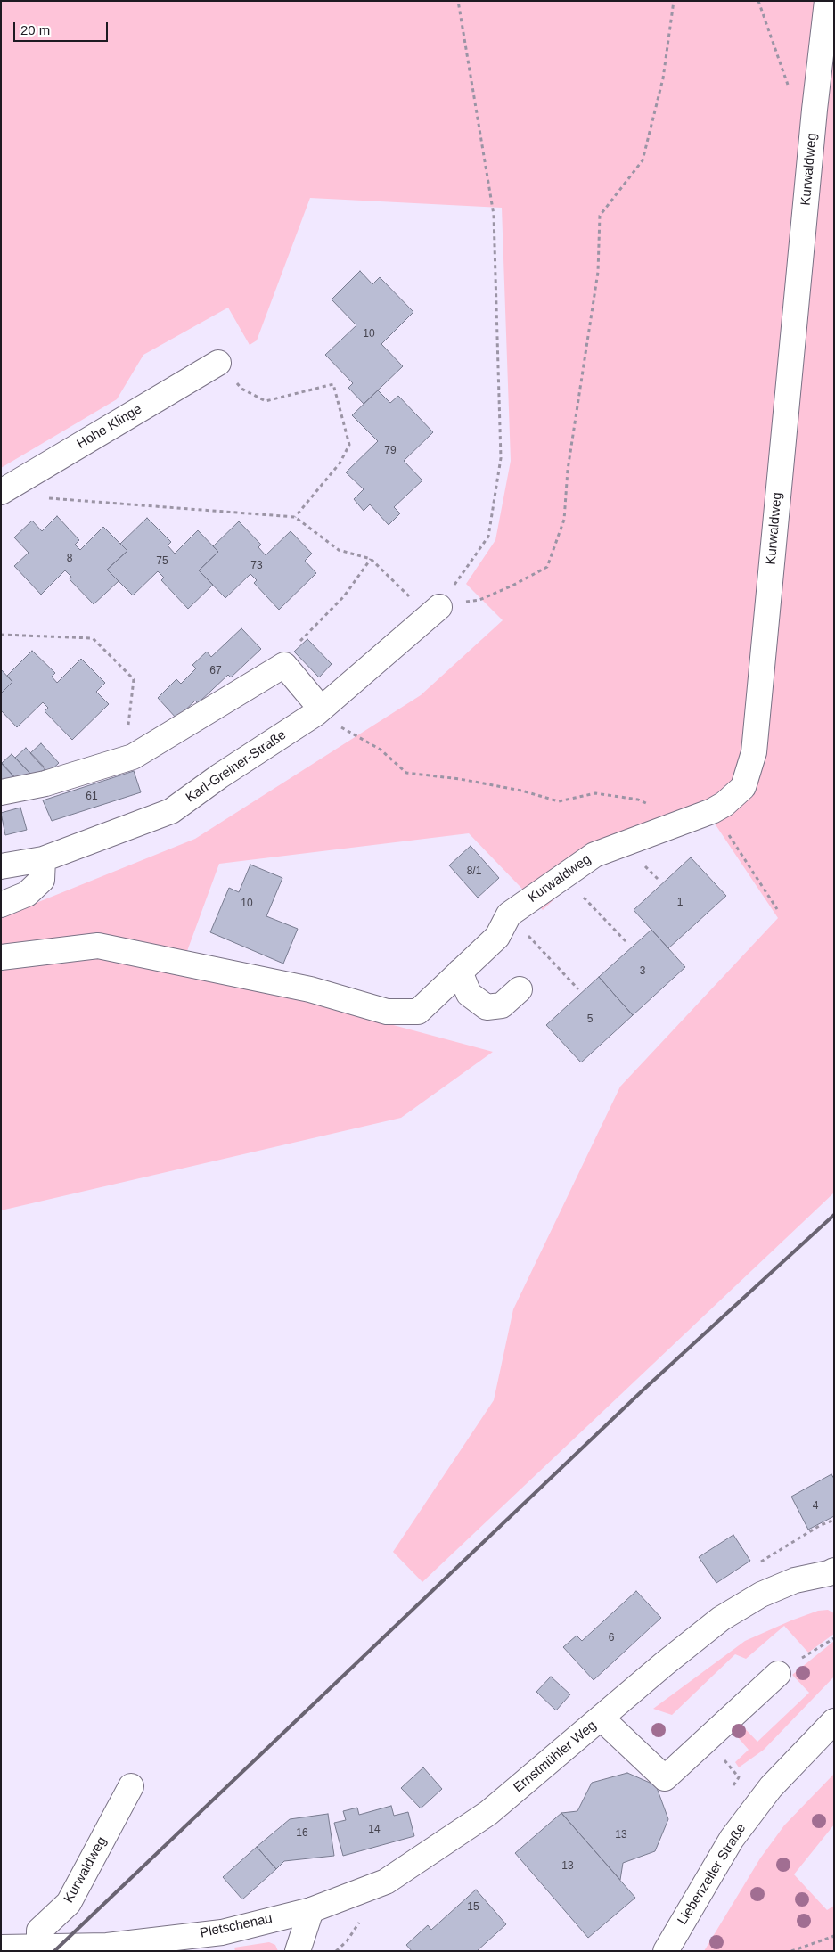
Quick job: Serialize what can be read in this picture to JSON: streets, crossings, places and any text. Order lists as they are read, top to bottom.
{
  "streets": {
    "street": [
      "Kurwaldweg",
      "Hohe Klinge",
      "Karl-Greiner-Straße",
      "Ernstmühler Weg",
      "Liebenzeller Straße",
      "Pletschenau"
    ]
  },
  "crossings": [
    ["Kurwaldweg", "Pletschenau"],
    ["Ernstmühler Weg", "Pletschenau"]
  ],
  "house_numbers": [
    "10",
    "79",
    "8",
    "75",
    "73",
    "67",
    "61",
    "8/1",
    "1",
    "10",
    "3",
    "5",
    "4",
    "6",
    "14",
    "16",
    "13",
    "13",
    "15"
  ],
  "scale_bar": "20 m"
}
